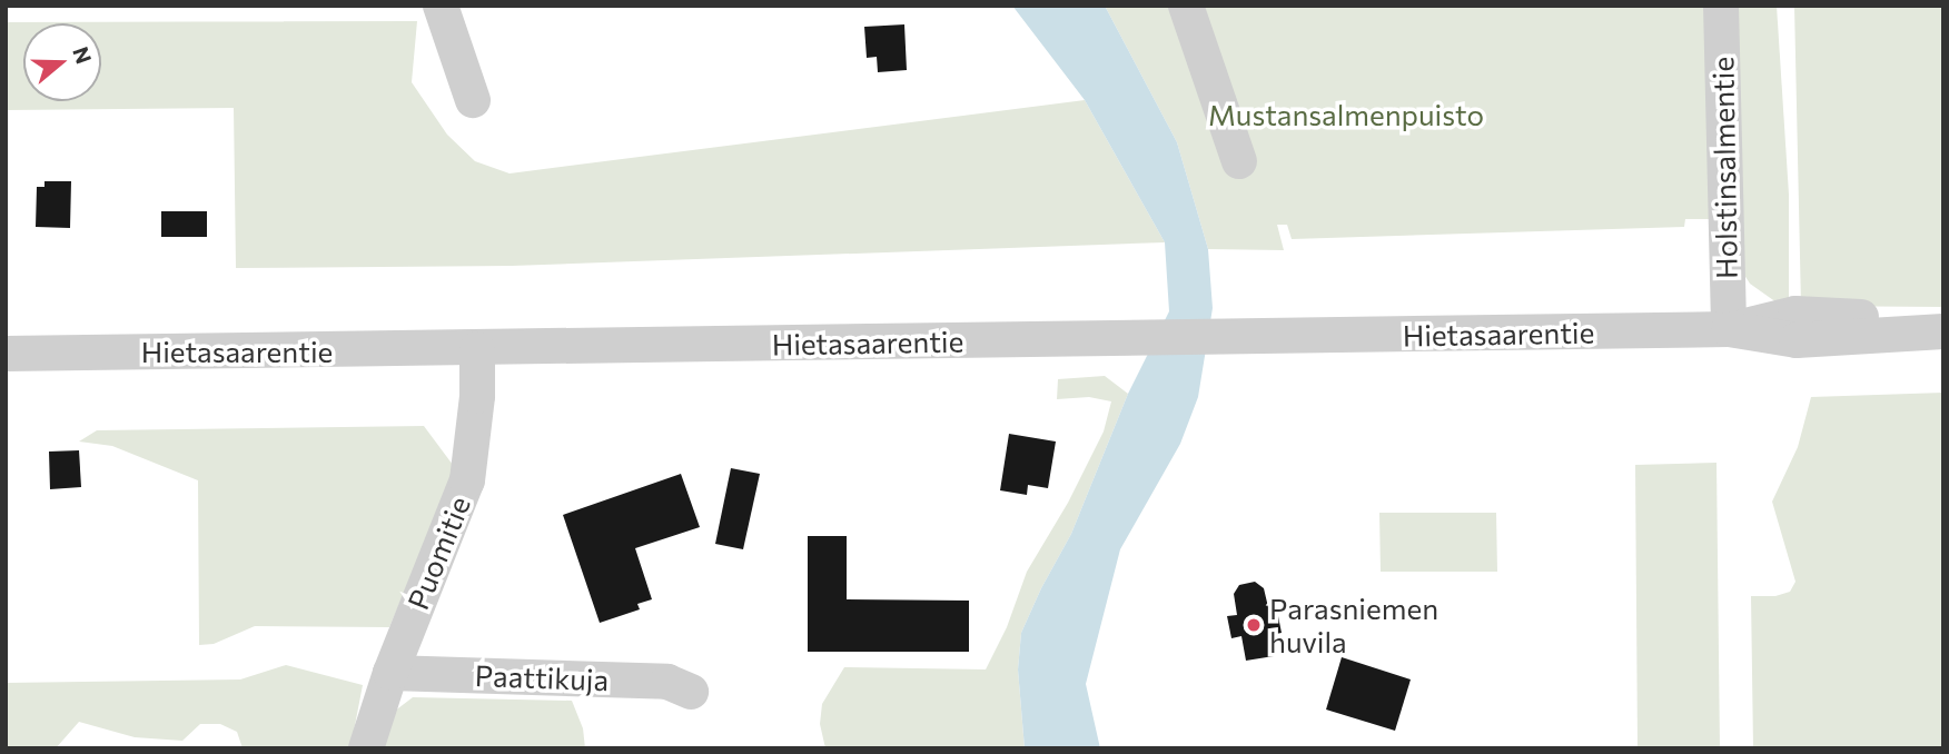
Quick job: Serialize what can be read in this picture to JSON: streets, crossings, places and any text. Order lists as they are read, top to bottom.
{
  "streets": {
    "street": [
      "Holstinsalmentie",
      "Hietasaarentie",
      "Puomitie",
      "Paattikuja"
    ]
  },
  "crossings": [
    ["Holstinsalmentie", "Hietasaarentie"],
    ["Hietasaarentie", "Puomitie"],
    ["Puomitie", "Paattikuja"]
  ],
  "parks": ["Mustansalmenpuisto"],
  "places": ["Parasniemen huvila"],
  "north": "right"
}
